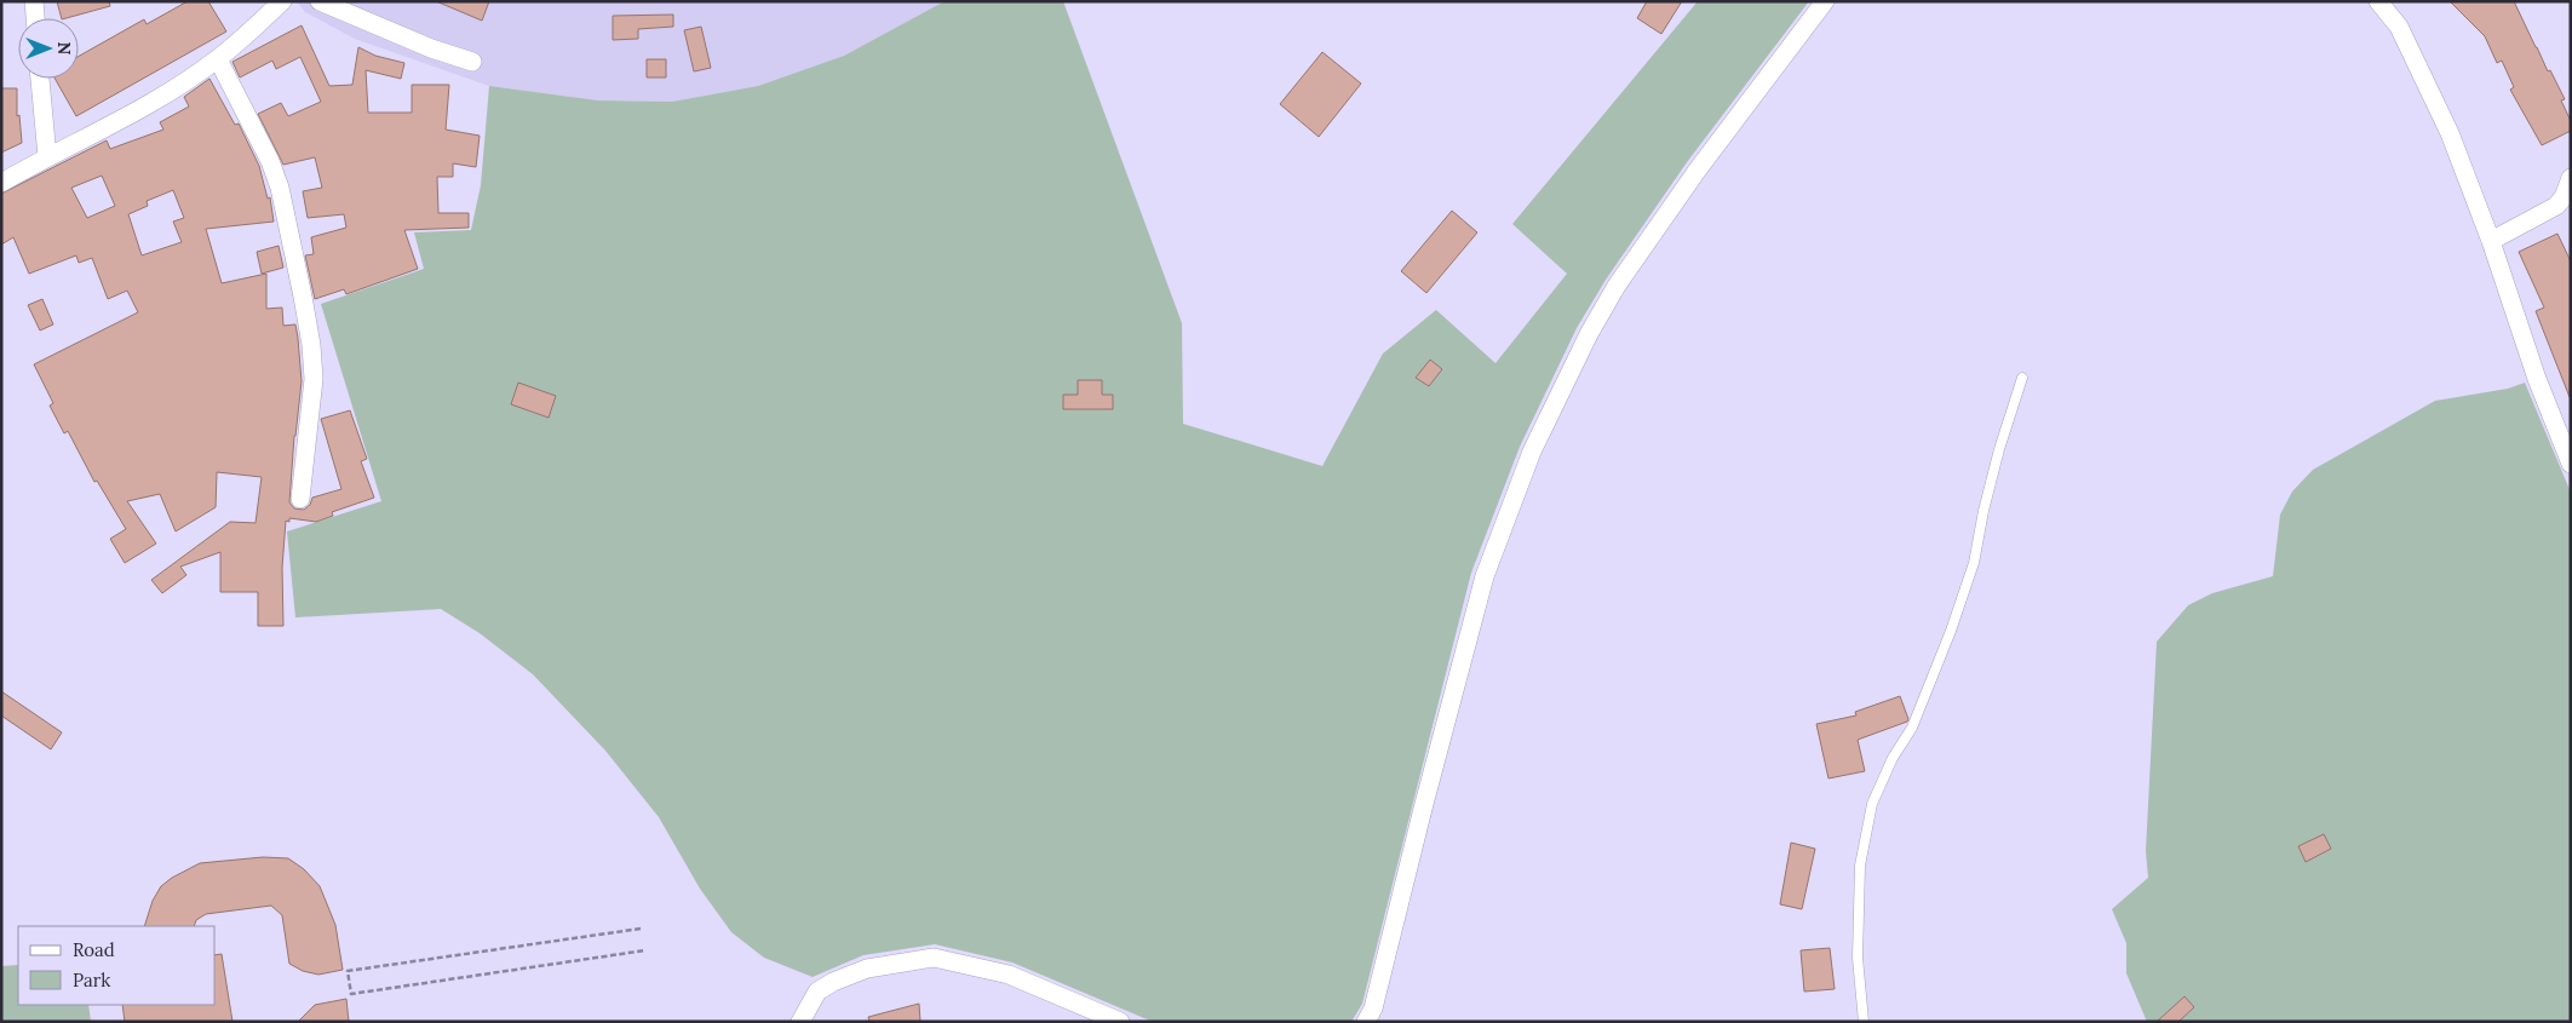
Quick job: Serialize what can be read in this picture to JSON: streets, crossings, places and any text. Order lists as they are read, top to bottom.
{
  "legend": ["Road", "Park"],
  "north": "right"
}
